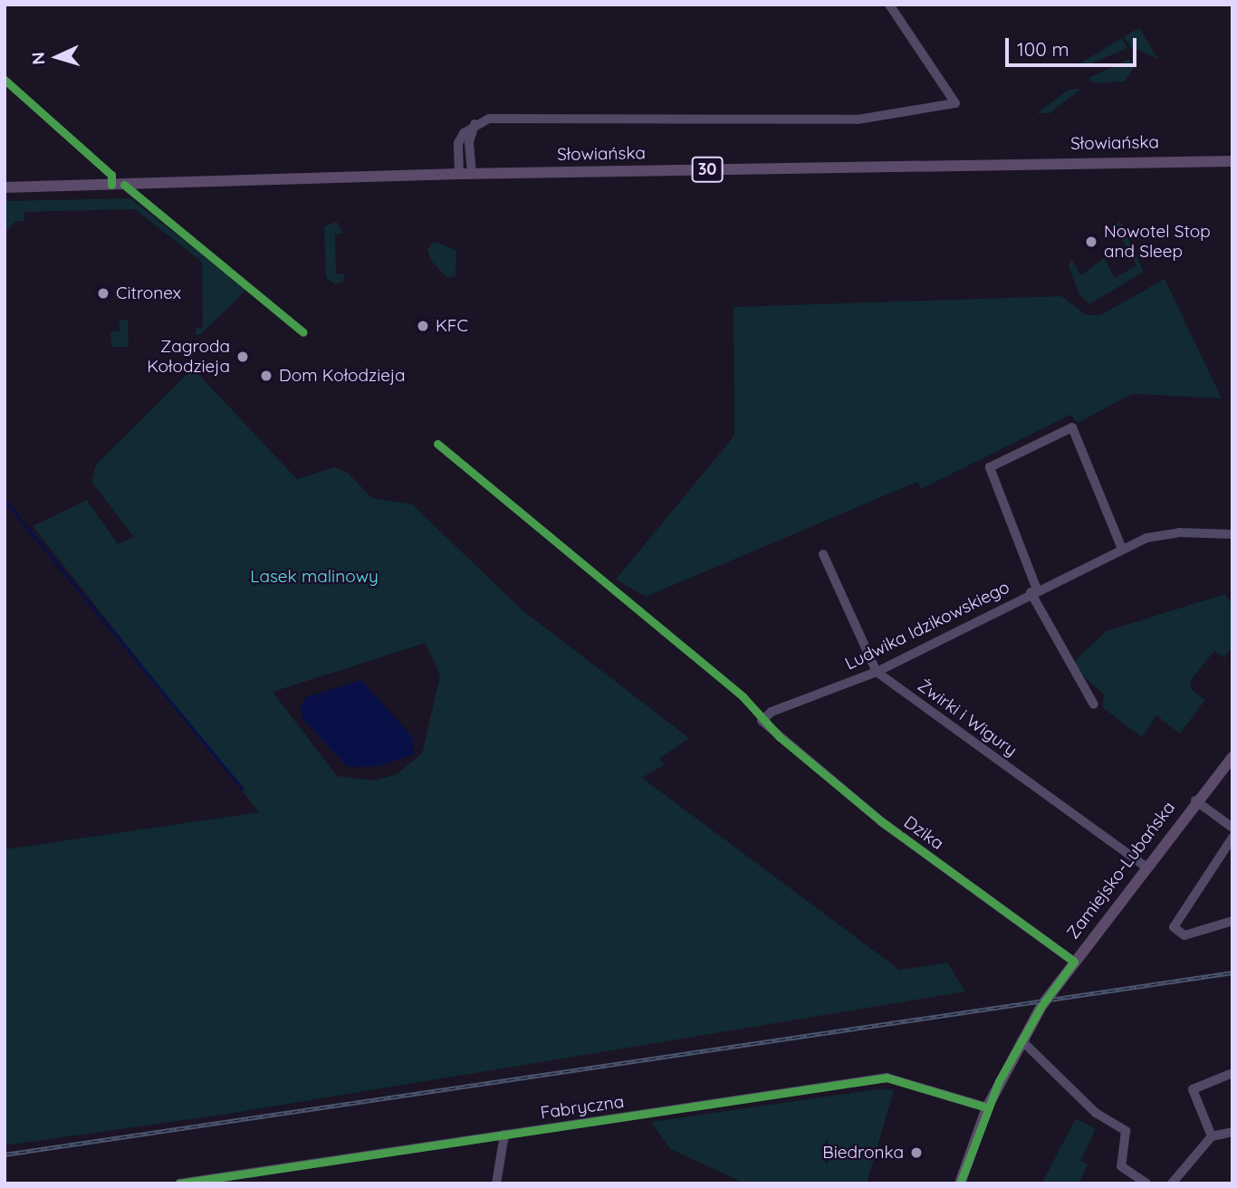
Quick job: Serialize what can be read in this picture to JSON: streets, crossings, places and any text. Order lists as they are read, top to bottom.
{
  "streets": {
    "main road": ["Słowiańska", "30", "Zamiejsko-Lubańska"],
    "street": [
      "Ludwika Idzikowskiego",
      "Żwirki i Wigury",
      "Dzika",
      "Fabryczna"
    ]
  },
  "crossings": [
    ["Ludwika Idzikowskiego", "Żwirki i Wigury"],
    ["Ludwika Idzikowskiego", "Dzika"],
    ["Żwirki i Wigury", "Zamiejsko-Lubańska"],
    ["Dzika", "Zamiejsko-Lubańska"],
    ["Zamiejsko-Lubańska", "Fabryczna"]
  ],
  "parks": ["Lasek malinowy"],
  "places": [
    "Nowotel Stop and Sleep",
    "Citronex",
    "KFC",
    "Zagroda Kołodzieja",
    "Dom Kołodzieja",
    "Biedronka"
  ],
  "scale_bar": "100 m",
  "north": "left"
}
